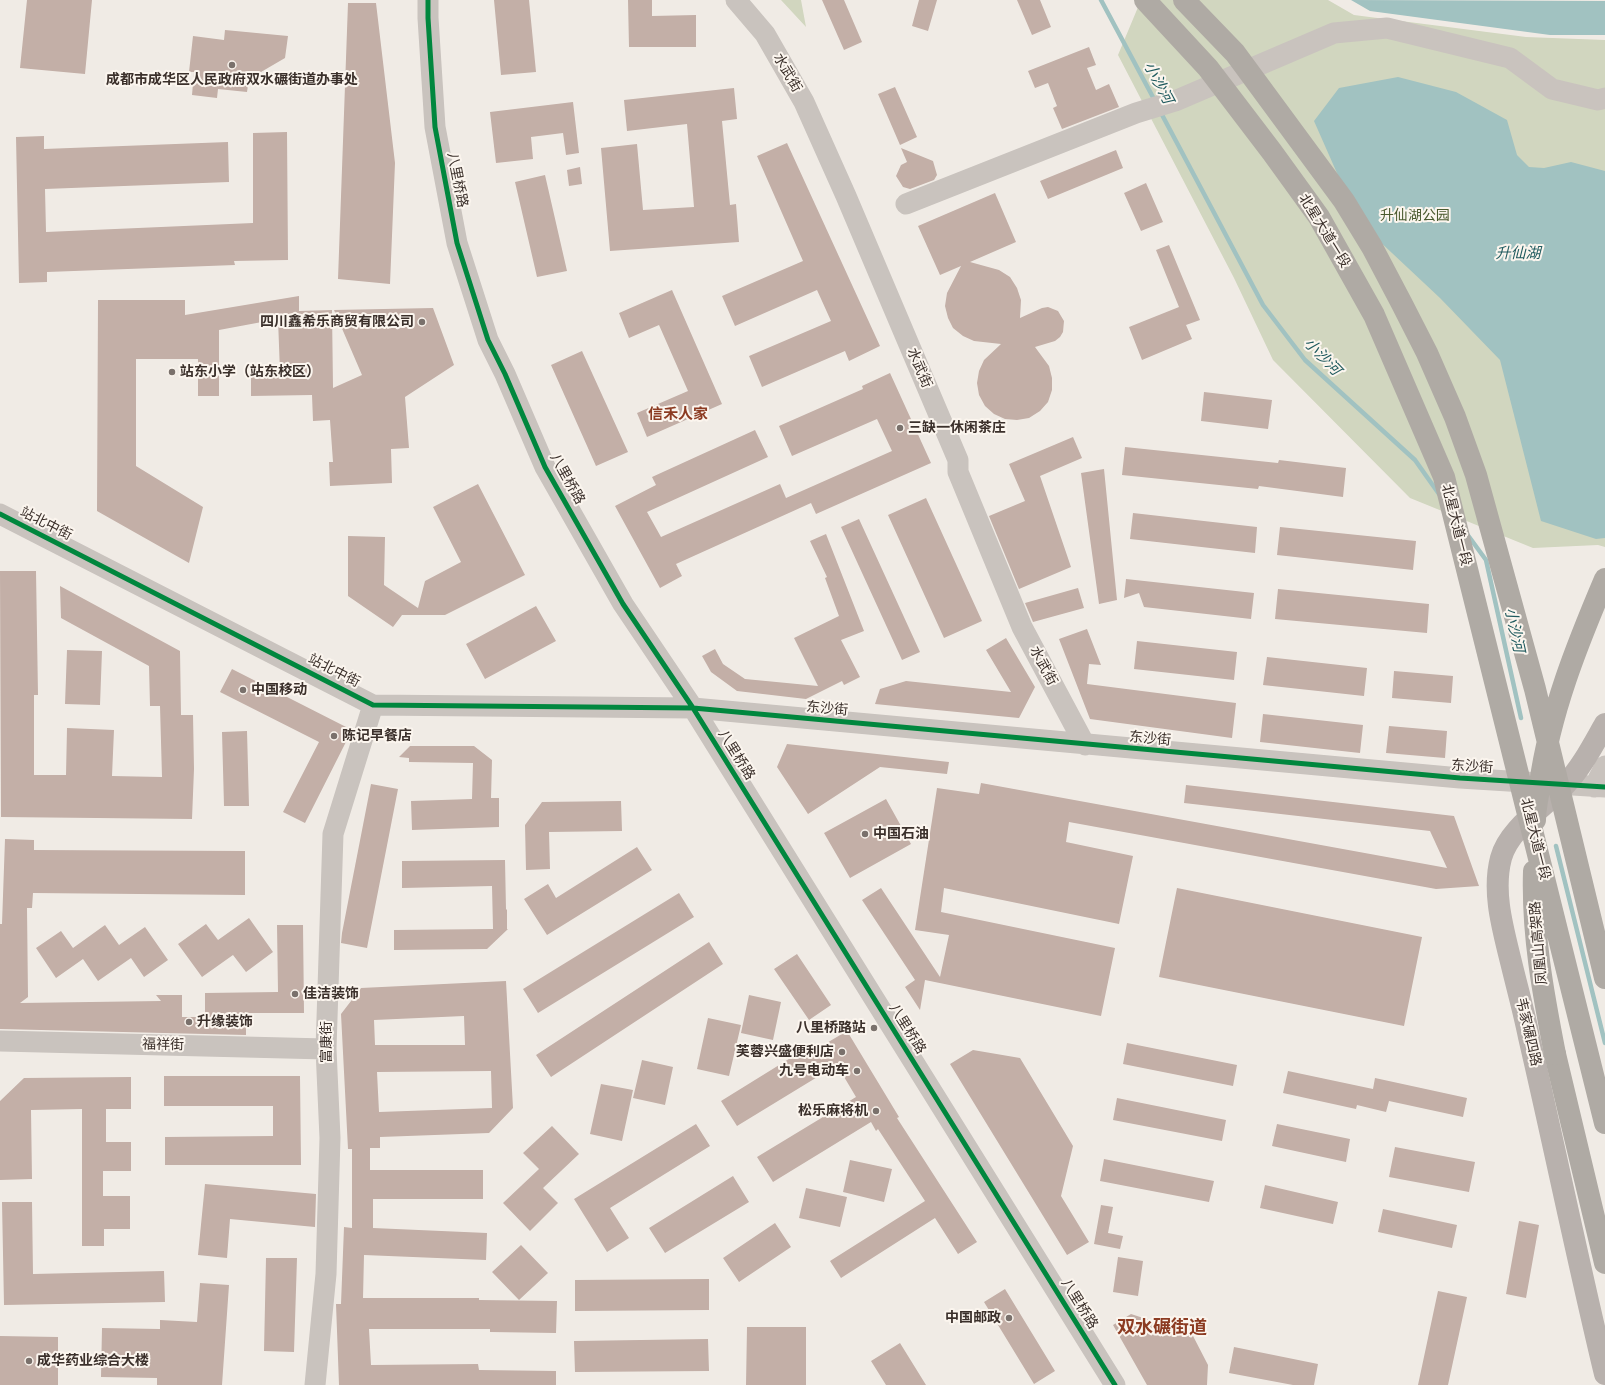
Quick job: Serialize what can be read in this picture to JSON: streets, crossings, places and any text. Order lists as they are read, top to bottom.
{
  "streets": {
    "highway": ["北星大道一段", "凤凰山高架路"],
    "main road": ["韦家碾四路"],
    "street": [
      "水武街",
      "八里桥路",
      "站北中街",
      "东沙街",
      "富康街",
      "福祥街"
    ]
  },
  "crossings": [
    ["水武街", "东沙街"],
    ["八里桥路", "站北中街"],
    ["八里桥路", "东沙街"],
    ["站北中街", "东沙街"],
    ["站北中街", "富康街"],
    ["东沙街", "韦家碾四路"],
    ["富康街", "福祥街"]
  ],
  "districts": ["信禾人家", "双水碾街道"],
  "water": ["小沙河", "升仙湖"],
  "parks": ["升仙湖公园"],
  "places": [
    "成都市成华区人民政府双水碾街道办事处",
    "四川鑫希乐商贸有限公司",
    "站东小学（站东校区）",
    "三缺一休闲茶庄",
    "中国移动",
    "陈记早餐店",
    "中国石油",
    "佳洁装饰",
    "升缘装饰",
    "八里桥路站",
    "芙蓉兴盛便利店",
    "九号电动车",
    "松乐麻将机",
    "中国邮政",
    "成华药业综合大楼"
  ]
}
